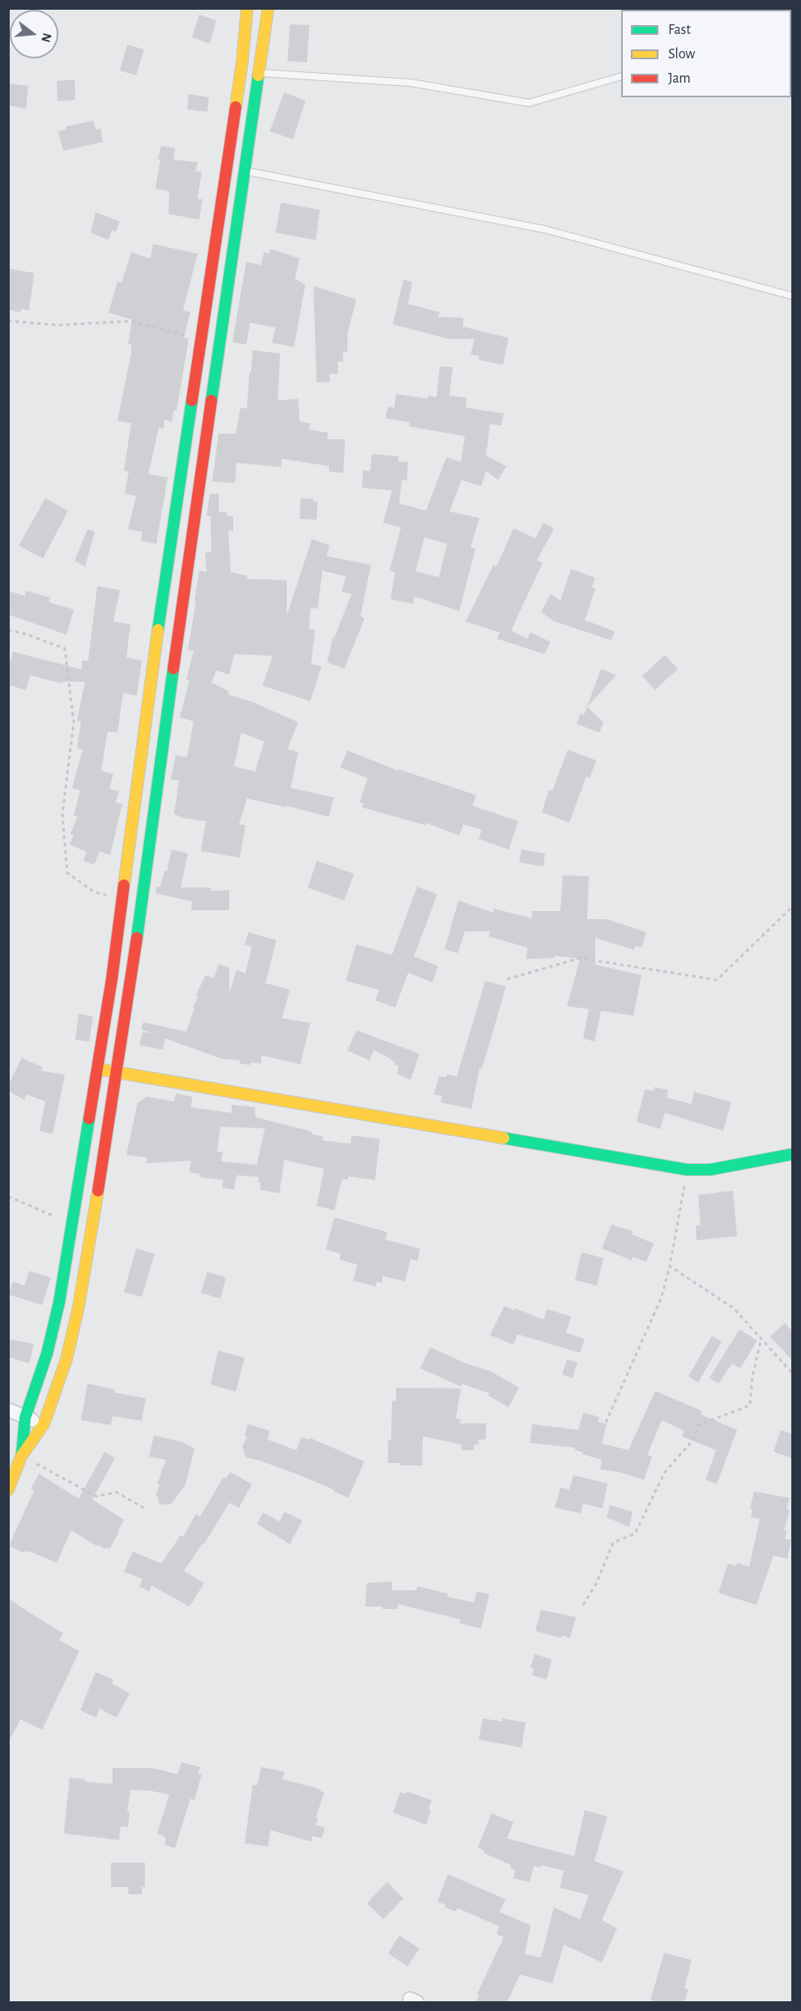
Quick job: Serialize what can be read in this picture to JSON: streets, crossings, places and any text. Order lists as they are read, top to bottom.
{
  "legend": ["Fast", "Slow", "Jam"],
  "north": "right"
}
